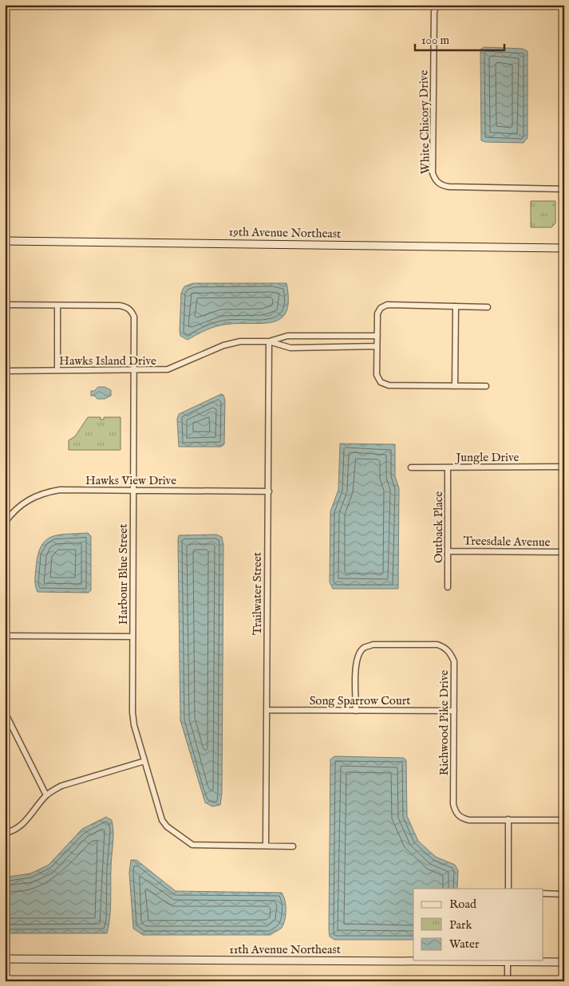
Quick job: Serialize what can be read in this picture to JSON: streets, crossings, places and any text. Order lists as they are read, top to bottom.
{
  "streets": {
    "street": [
      "White Chicory Drive",
      "19th Avenue Northeast",
      "Hawks Island Drive",
      "Jungle Drive",
      "Hawks View Drive",
      "Outback Place",
      "Treesdale Avenue",
      "Harbour Blue Street",
      "Trailwater Street",
      "Song Sparrow Court",
      "Richwood Pike Drive",
      "11th Avenue Northeast"
    ]
  },
  "crossings": [
    ["Hawks Island Drive", "Harbour Blue Street"],
    ["Hawks Island Drive", "Trailwater Street"],
    ["Jungle Drive", "Outback Place"],
    ["Hawks View Drive", "Harbour Blue Street"],
    ["Hawks View Drive", "Trailwater Street"],
    ["Outback Place", "Treesdale Avenue"],
    ["Harbour Blue Street", "Trailwater Street"],
    ["Trailwater Street", "Song Sparrow Court"],
    ["Song Sparrow Court", "Richwood Pike Drive"]
  ],
  "legend": ["Road", "Park", "Water"],
  "scale_bar": "100 m"
}
